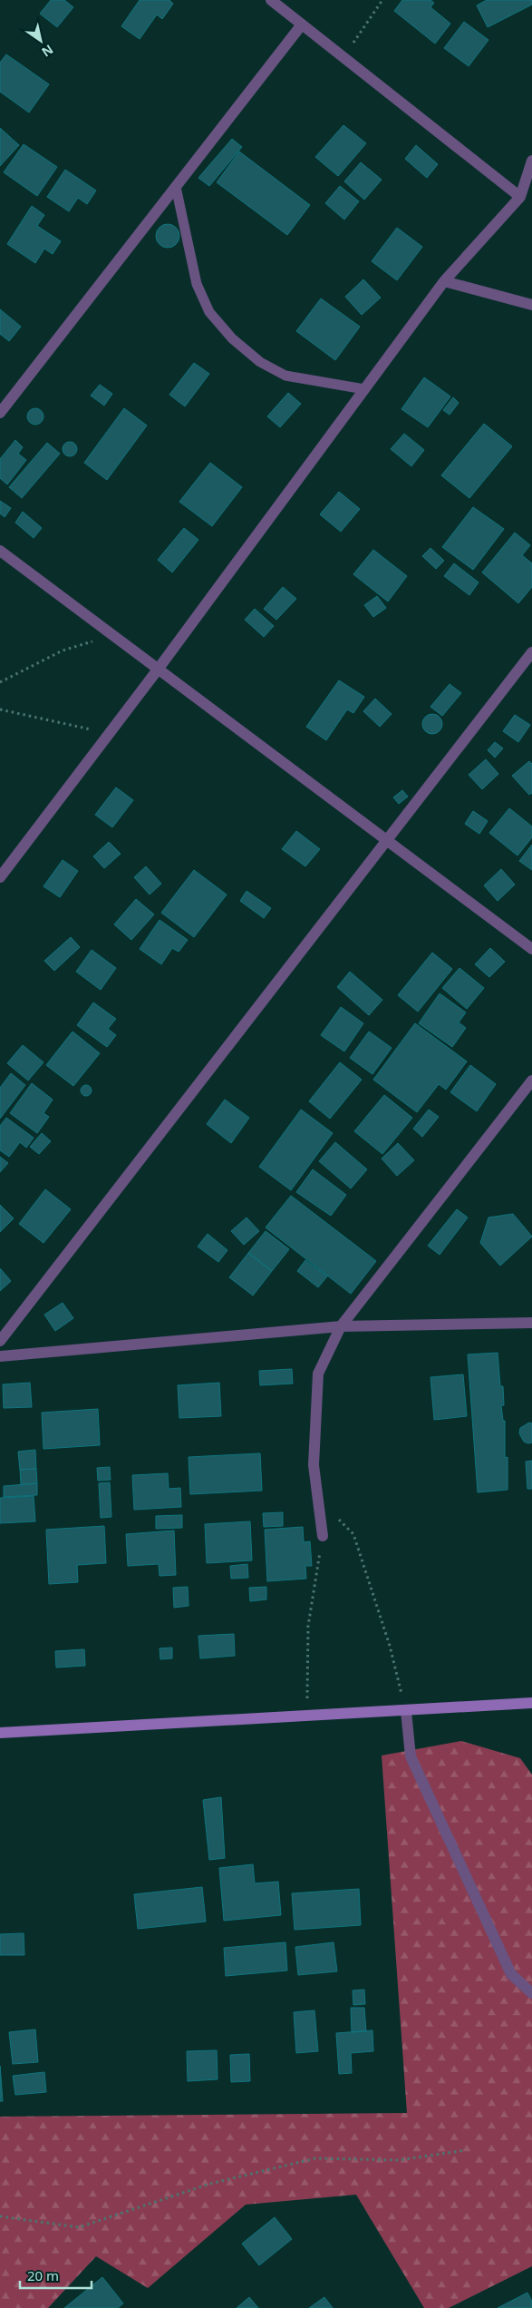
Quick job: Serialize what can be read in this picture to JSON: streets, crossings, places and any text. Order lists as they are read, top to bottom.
{
  "scale_bar": "20 m",
  "north": "bottom right"
}
